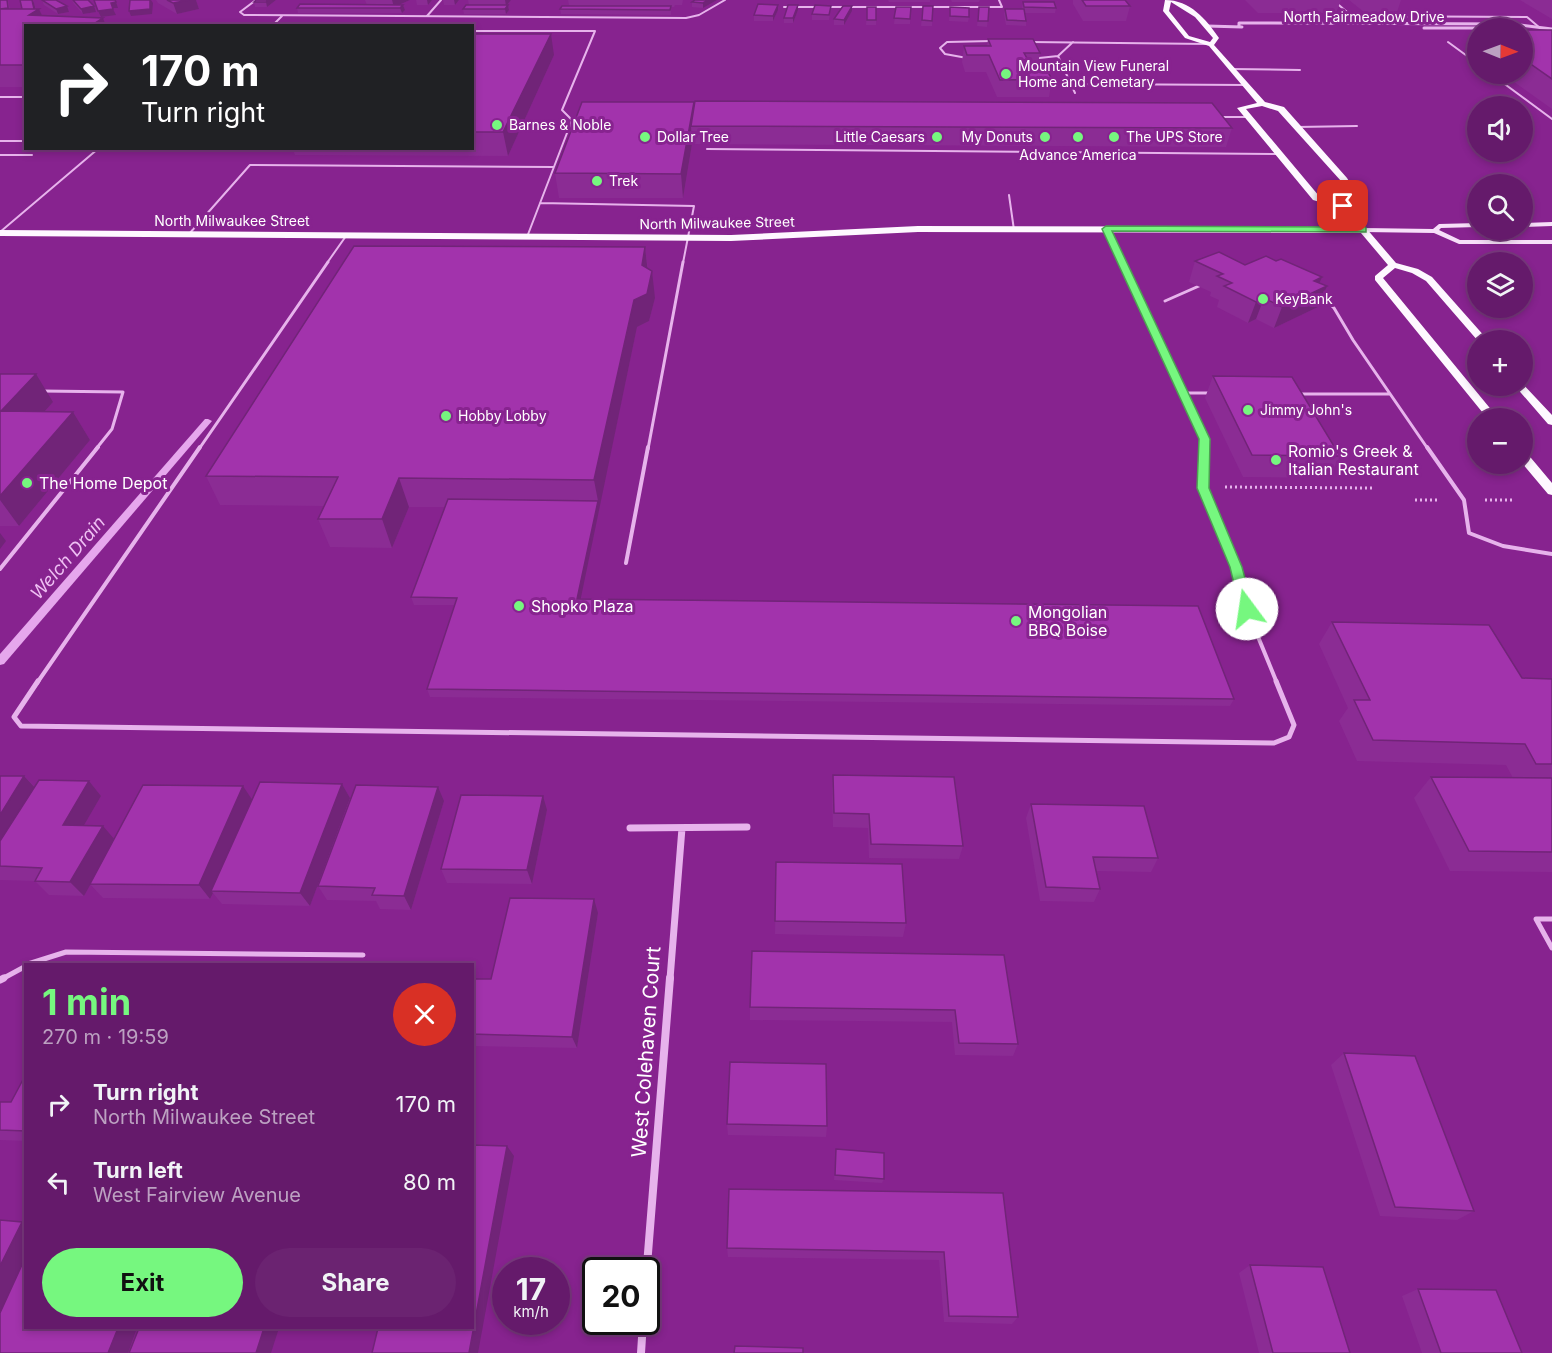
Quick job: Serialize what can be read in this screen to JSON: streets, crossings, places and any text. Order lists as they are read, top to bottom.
{
  "streets": {
    "main road": ["North Milwaukee Street"],
    "street": ["North Fairmeadow Drive", "West Colehaven Court"]
  },
  "water": ["Welch Drain"],
  "places": [
    "Mountain View Funeral Home and Cemetary",
    "Barnes & Noble",
    "Dollar Tree",
    "Little Caesars",
    "My Donuts",
    "Advance America",
    "The UPS Store",
    "Trek",
    "KeyBank",
    "Jimmy John's",
    "Hobby Lobby",
    "Romio's Greek & Italian Restaurant",
    "The Home Depot",
    "Shopko Plaza",
    "Mongolian BBQ Boise"
  ],
  "north": "right",
  "page": {
    "map_buttons": ["+", "−"],
    "turn": ["170 m", "Turn right"],
    "heading": ["1 min", "270 m · 19:59"],
    "list": [
      {
        "name": "Turn right",
        "note": "North Milwaukee Street",
        "value": "170 m"
      },
      {
        "name": "Turn left",
        "note": "West Fairview Avenue",
        "value": "80 m"
      }
    ],
    "buttons": ["Exit", "Share"],
    "speed": "17 km/h",
    "limit": "20"
  }
}
